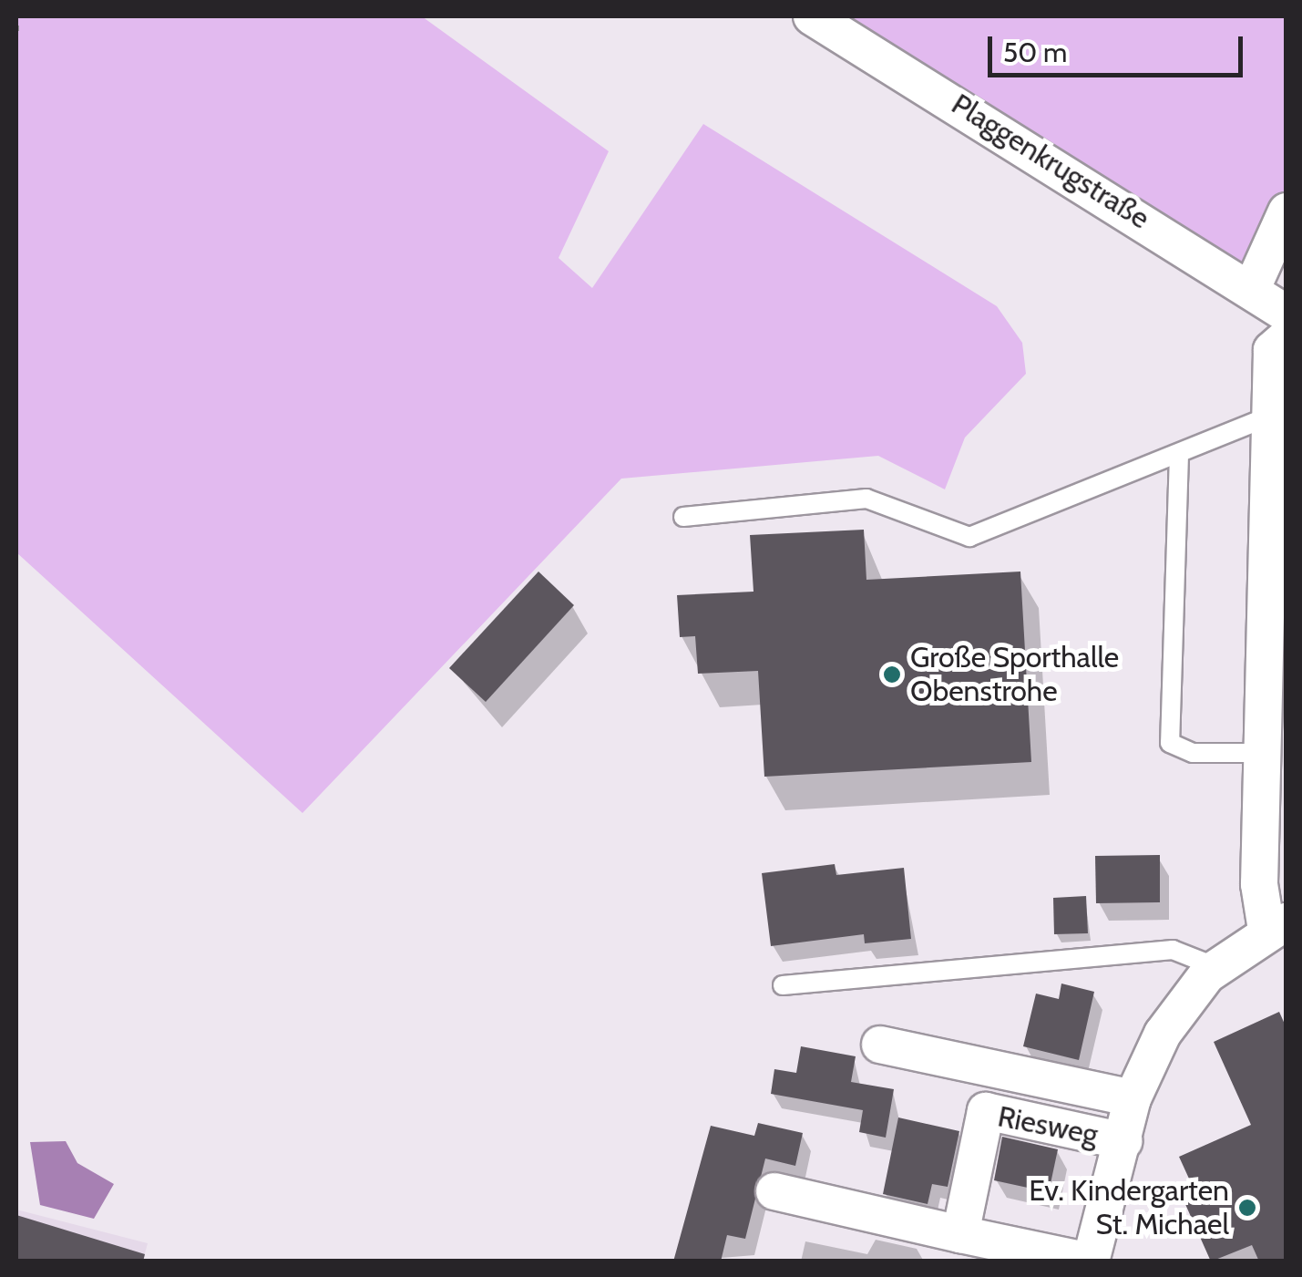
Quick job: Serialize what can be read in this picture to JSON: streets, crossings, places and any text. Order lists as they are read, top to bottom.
{
  "streets": {
    "street": ["Plaggenkrugstraße", "Riesweg"]
  },
  "places": ["Große Sporthalle Obenstrohe", "Ev. Kindergarten St. Michael"],
  "scale_bar": "50 m"
}
